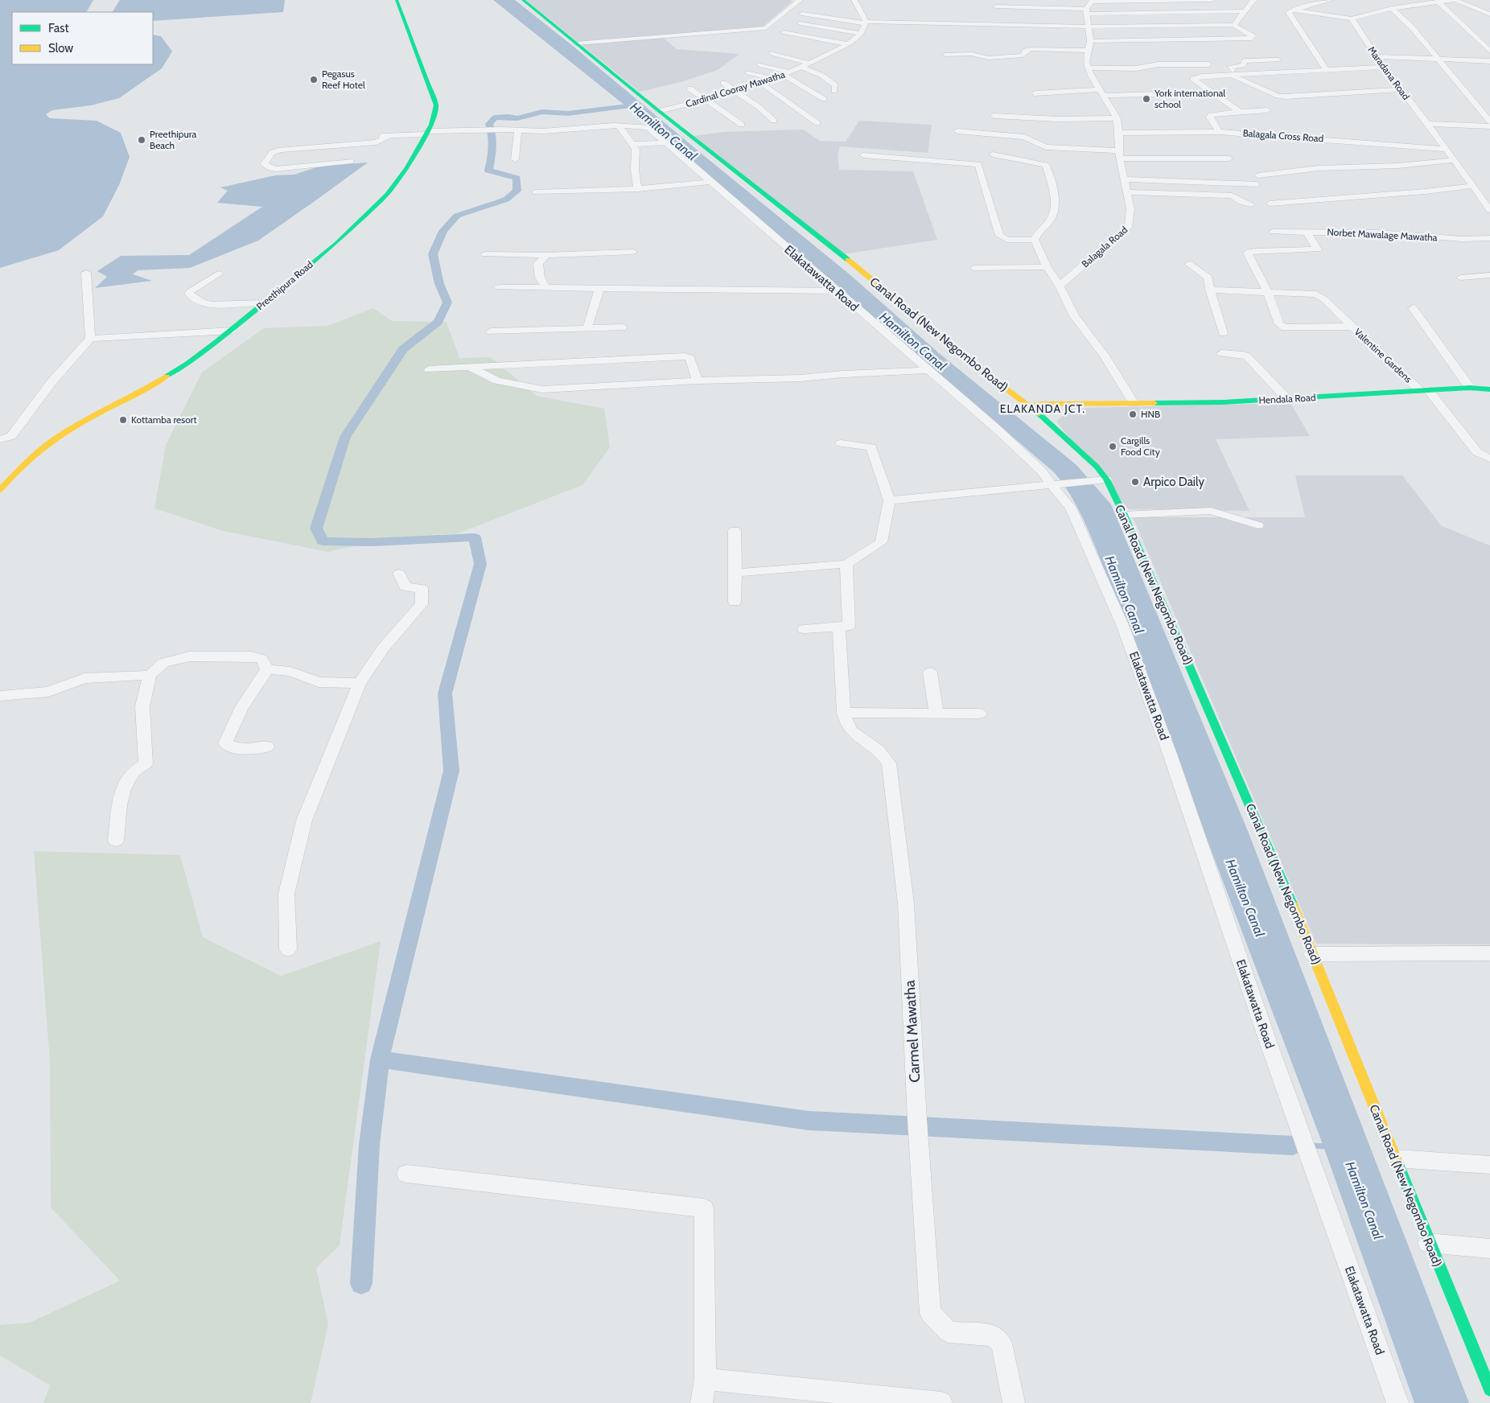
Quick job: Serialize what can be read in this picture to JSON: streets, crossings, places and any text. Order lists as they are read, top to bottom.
{
  "streets": {
    "main road": ["Preethipura Road", "Canal Road (New Negombo Road)", "Hendala Road"],
    "street": [
      "Maradana Road",
      "Cardinal Cooray Mawatha",
      "Balagala Cross Road",
      "Norbet Mawalage Mawatha",
      "Balagala Road",
      "Elakatawatta Road",
      "Valentine Gardens",
      "Carmel Mawatha"
    ]
  },
  "crossings": [
    ["Maradana Road", "Balagala Cross Road"],
    ["Cardinal Cooray Mawatha", "Canal Road (New Negombo Road)"],
    ["Balagala Cross Road", "Balagala Road"],
    ["Norbet Mawalage Mawatha", "Valentine Gardens"],
    ["Canal Road (New Negombo Road)", "Hendala Road"],
    ["Valentine Gardens", "Hendala Road"]
  ],
  "districts": ["ELAKANDA JCT."],
  "water": ["Hamilton Canal"],
  "places": [
    "Pegasus Reef Hotel",
    "York international school",
    "Preethipura Beach",
    "HNB",
    "Kottamba resort",
    "Cargills Food City",
    "Arpico Daily"
  ],
  "legend": ["Fast", "Slow"]
}
